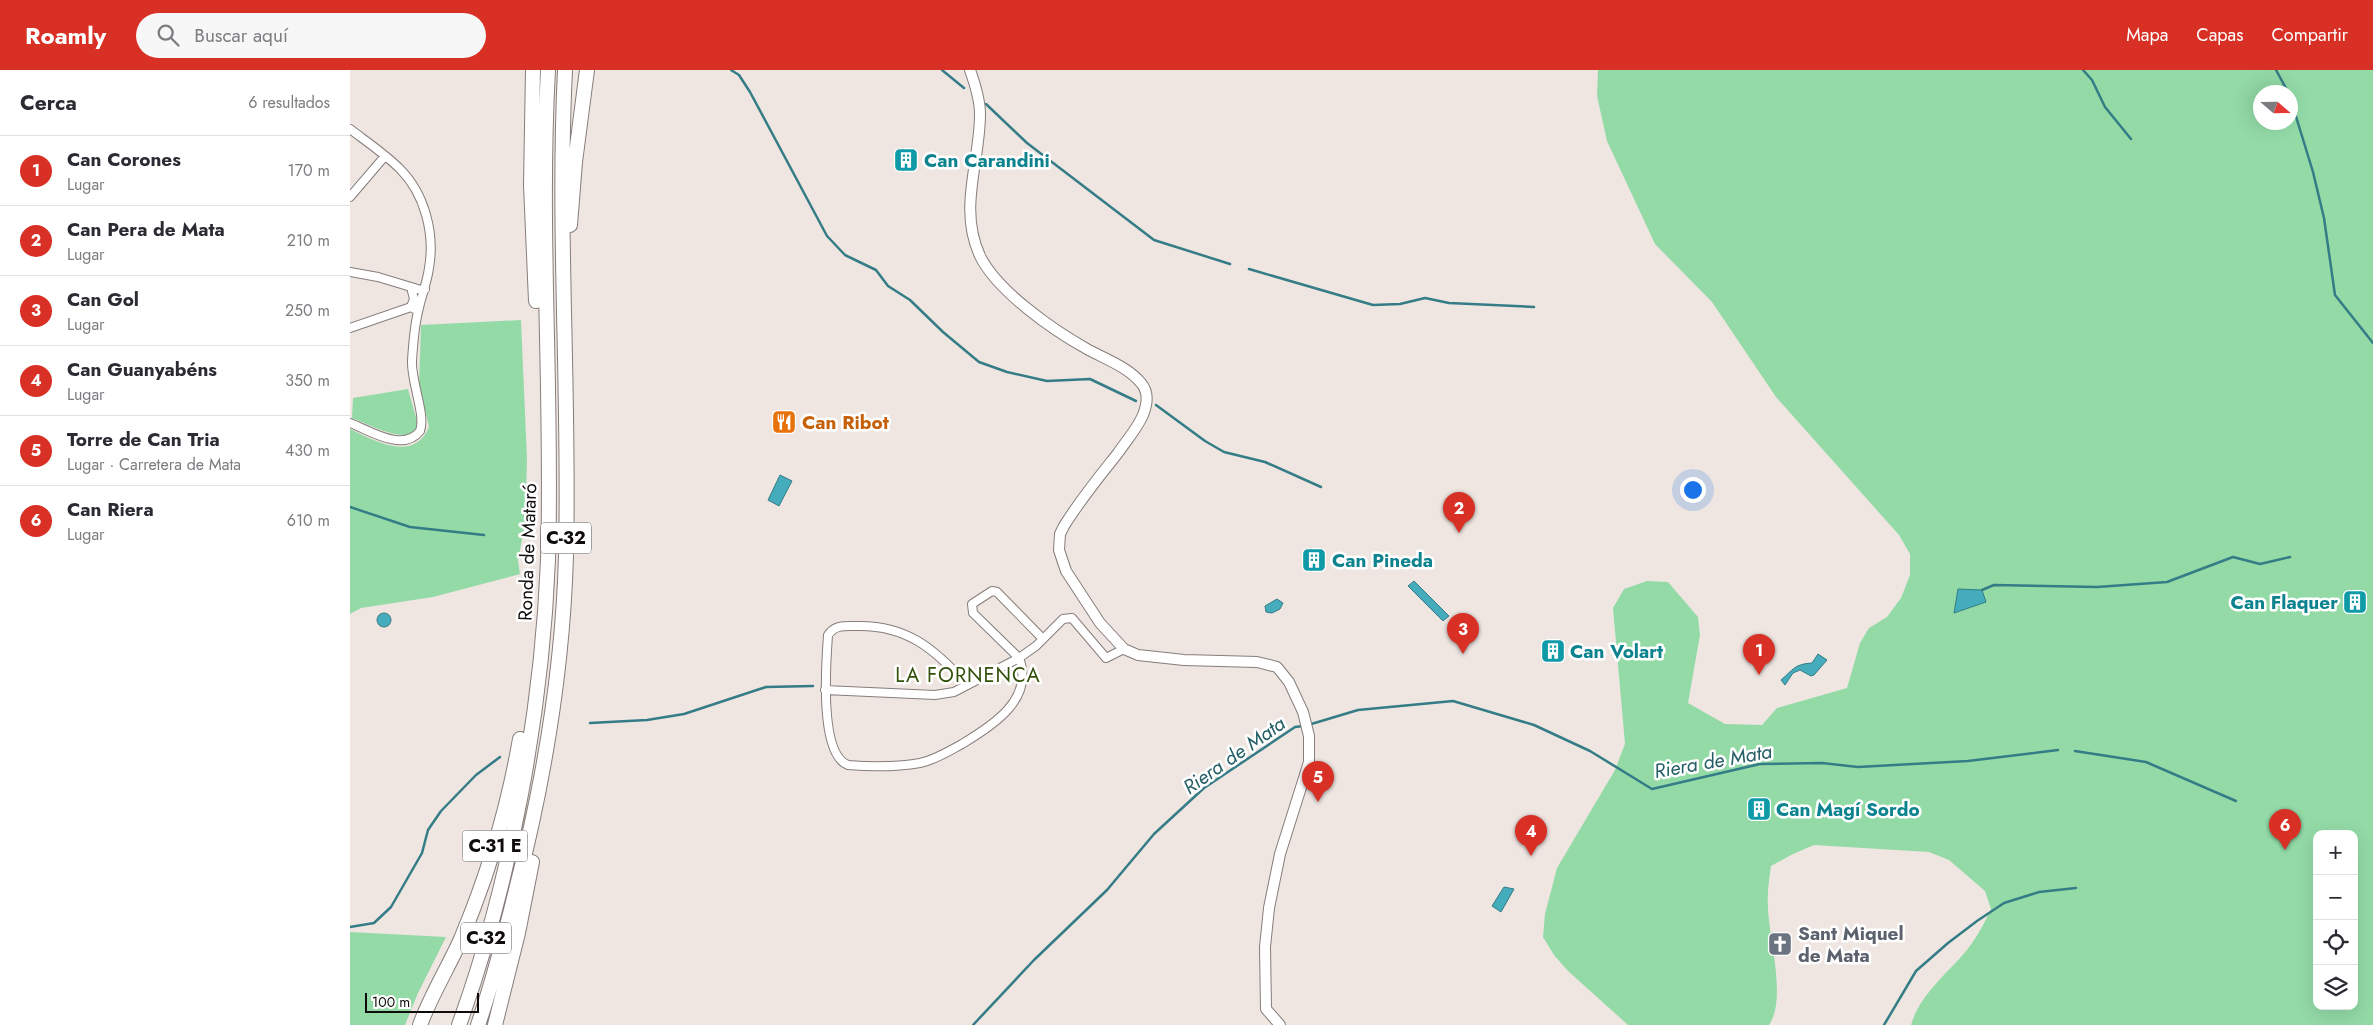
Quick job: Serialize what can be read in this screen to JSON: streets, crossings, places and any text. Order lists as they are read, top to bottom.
{
  "streets": {
    "highway": ["C-32", "Ronda de Mataró", "C-31 E"]
  },
  "crossings": [
    ["Ronda de Mataró", "C-31 E"]
  ],
  "districts": ["LA FORNENCA"],
  "water": ["Riera de Mata"],
  "places": {
    "building": [
      "Can Carandini",
      "Can Pineda",
      "Can Flaquer",
      "Can Volart",
      "Can Magí Sordo"
    ],
    "restaurant": ["Can Ribot"],
    "church": ["Sant Miquel de Mata"]
  },
  "scale_bar": "100 m",
  "north": "right",
  "page": {
    "header": "Roamly",
    "search": "Buscar aquí",
    "nav": ["Mapa", "Capas", "Compartir"],
    "heading": ["Cerca", "6 resultados"],
    "list": [
      {
        "mark": "1",
        "name": "Can Corones",
        "note": "Lugar",
        "value": "170 m"
      },
      {
        "mark": "2",
        "name": "Can Pera de Mata",
        "note": "Lugar",
        "value": "210 m"
      },
      {
        "mark": "3",
        "name": "Can Gol",
        "note": "Lugar",
        "value": "250 m"
      },
      {
        "mark": "4",
        "name": "Can Guanyabéns",
        "note": "Lugar",
        "value": "350 m"
      },
      {
        "mark": "5",
        "name": "Torre de Can Tria",
        "note": "Lugar · Carretera de Mata",
        "value": "430 m"
      },
      {
        "mark": "6",
        "name": "Can Riera",
        "note": "Lugar",
        "value": "610 m"
      }
    ],
    "pins": [
      "2",
      "3",
      "1",
      "5",
      "6",
      "4"
    ],
    "map_buttons": ["+", "−"],
    "scale": "100 m"
  }
}
